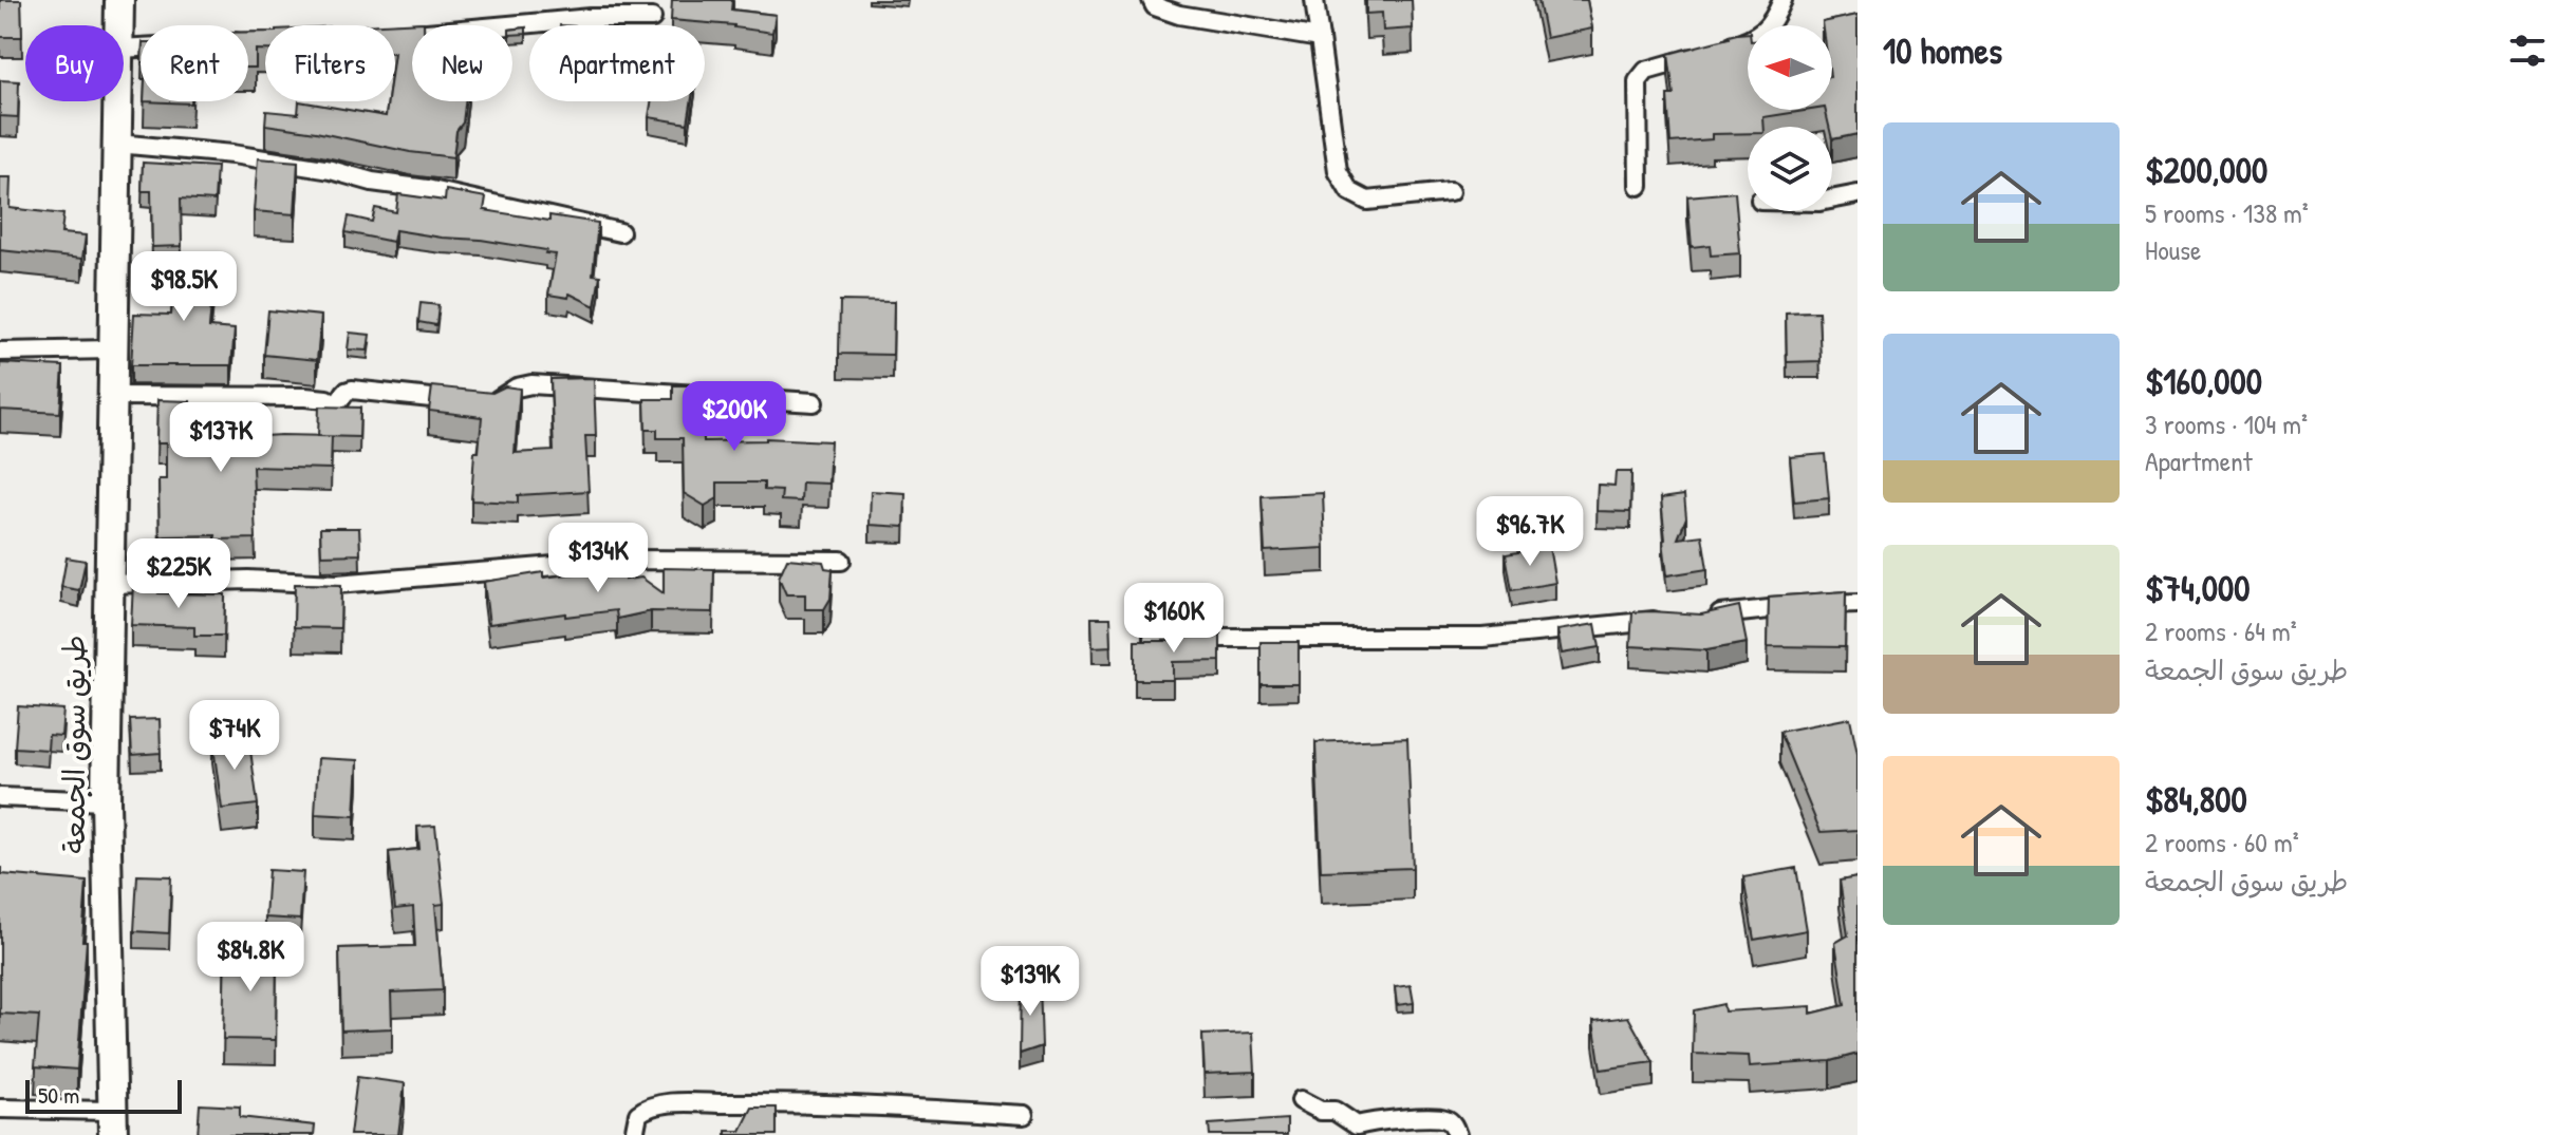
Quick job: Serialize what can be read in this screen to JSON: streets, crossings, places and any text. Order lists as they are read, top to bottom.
{
  "streets": {
    "main road": ["طريق سوق الجمعة"]
  },
  "scale_bar": "50 m",
  "north": "left",
  "page": {
    "heading": "10 homes",
    "chip": [
      "Buy",
      "Rent",
      "Filters",
      "New",
      "Apartment"
    ],
    "list": [
      {
        "name": "$200,000",
        "note": "5 rooms · 138 m² · House"
      },
      {
        "name": "$160,000",
        "note": "3 rooms · 104 m² · Apartment"
      },
      {
        "name": "$74,000",
        "note": "2 rooms · 64 m² · طريق سوق الجمعة"
      },
      {
        "name": "$84,800",
        "note": "2 rooms · 60 m² · طريق سوق الجمعة"
      }
    ],
    "price": [
      "$98.5K",
      "$200K",
      "$137K",
      "$96.7K",
      "$134K",
      "$225K",
      "$160K",
      "$74K",
      "$84.8K",
      "$139K"
    ],
    "scale": "50 m"
  }
}
